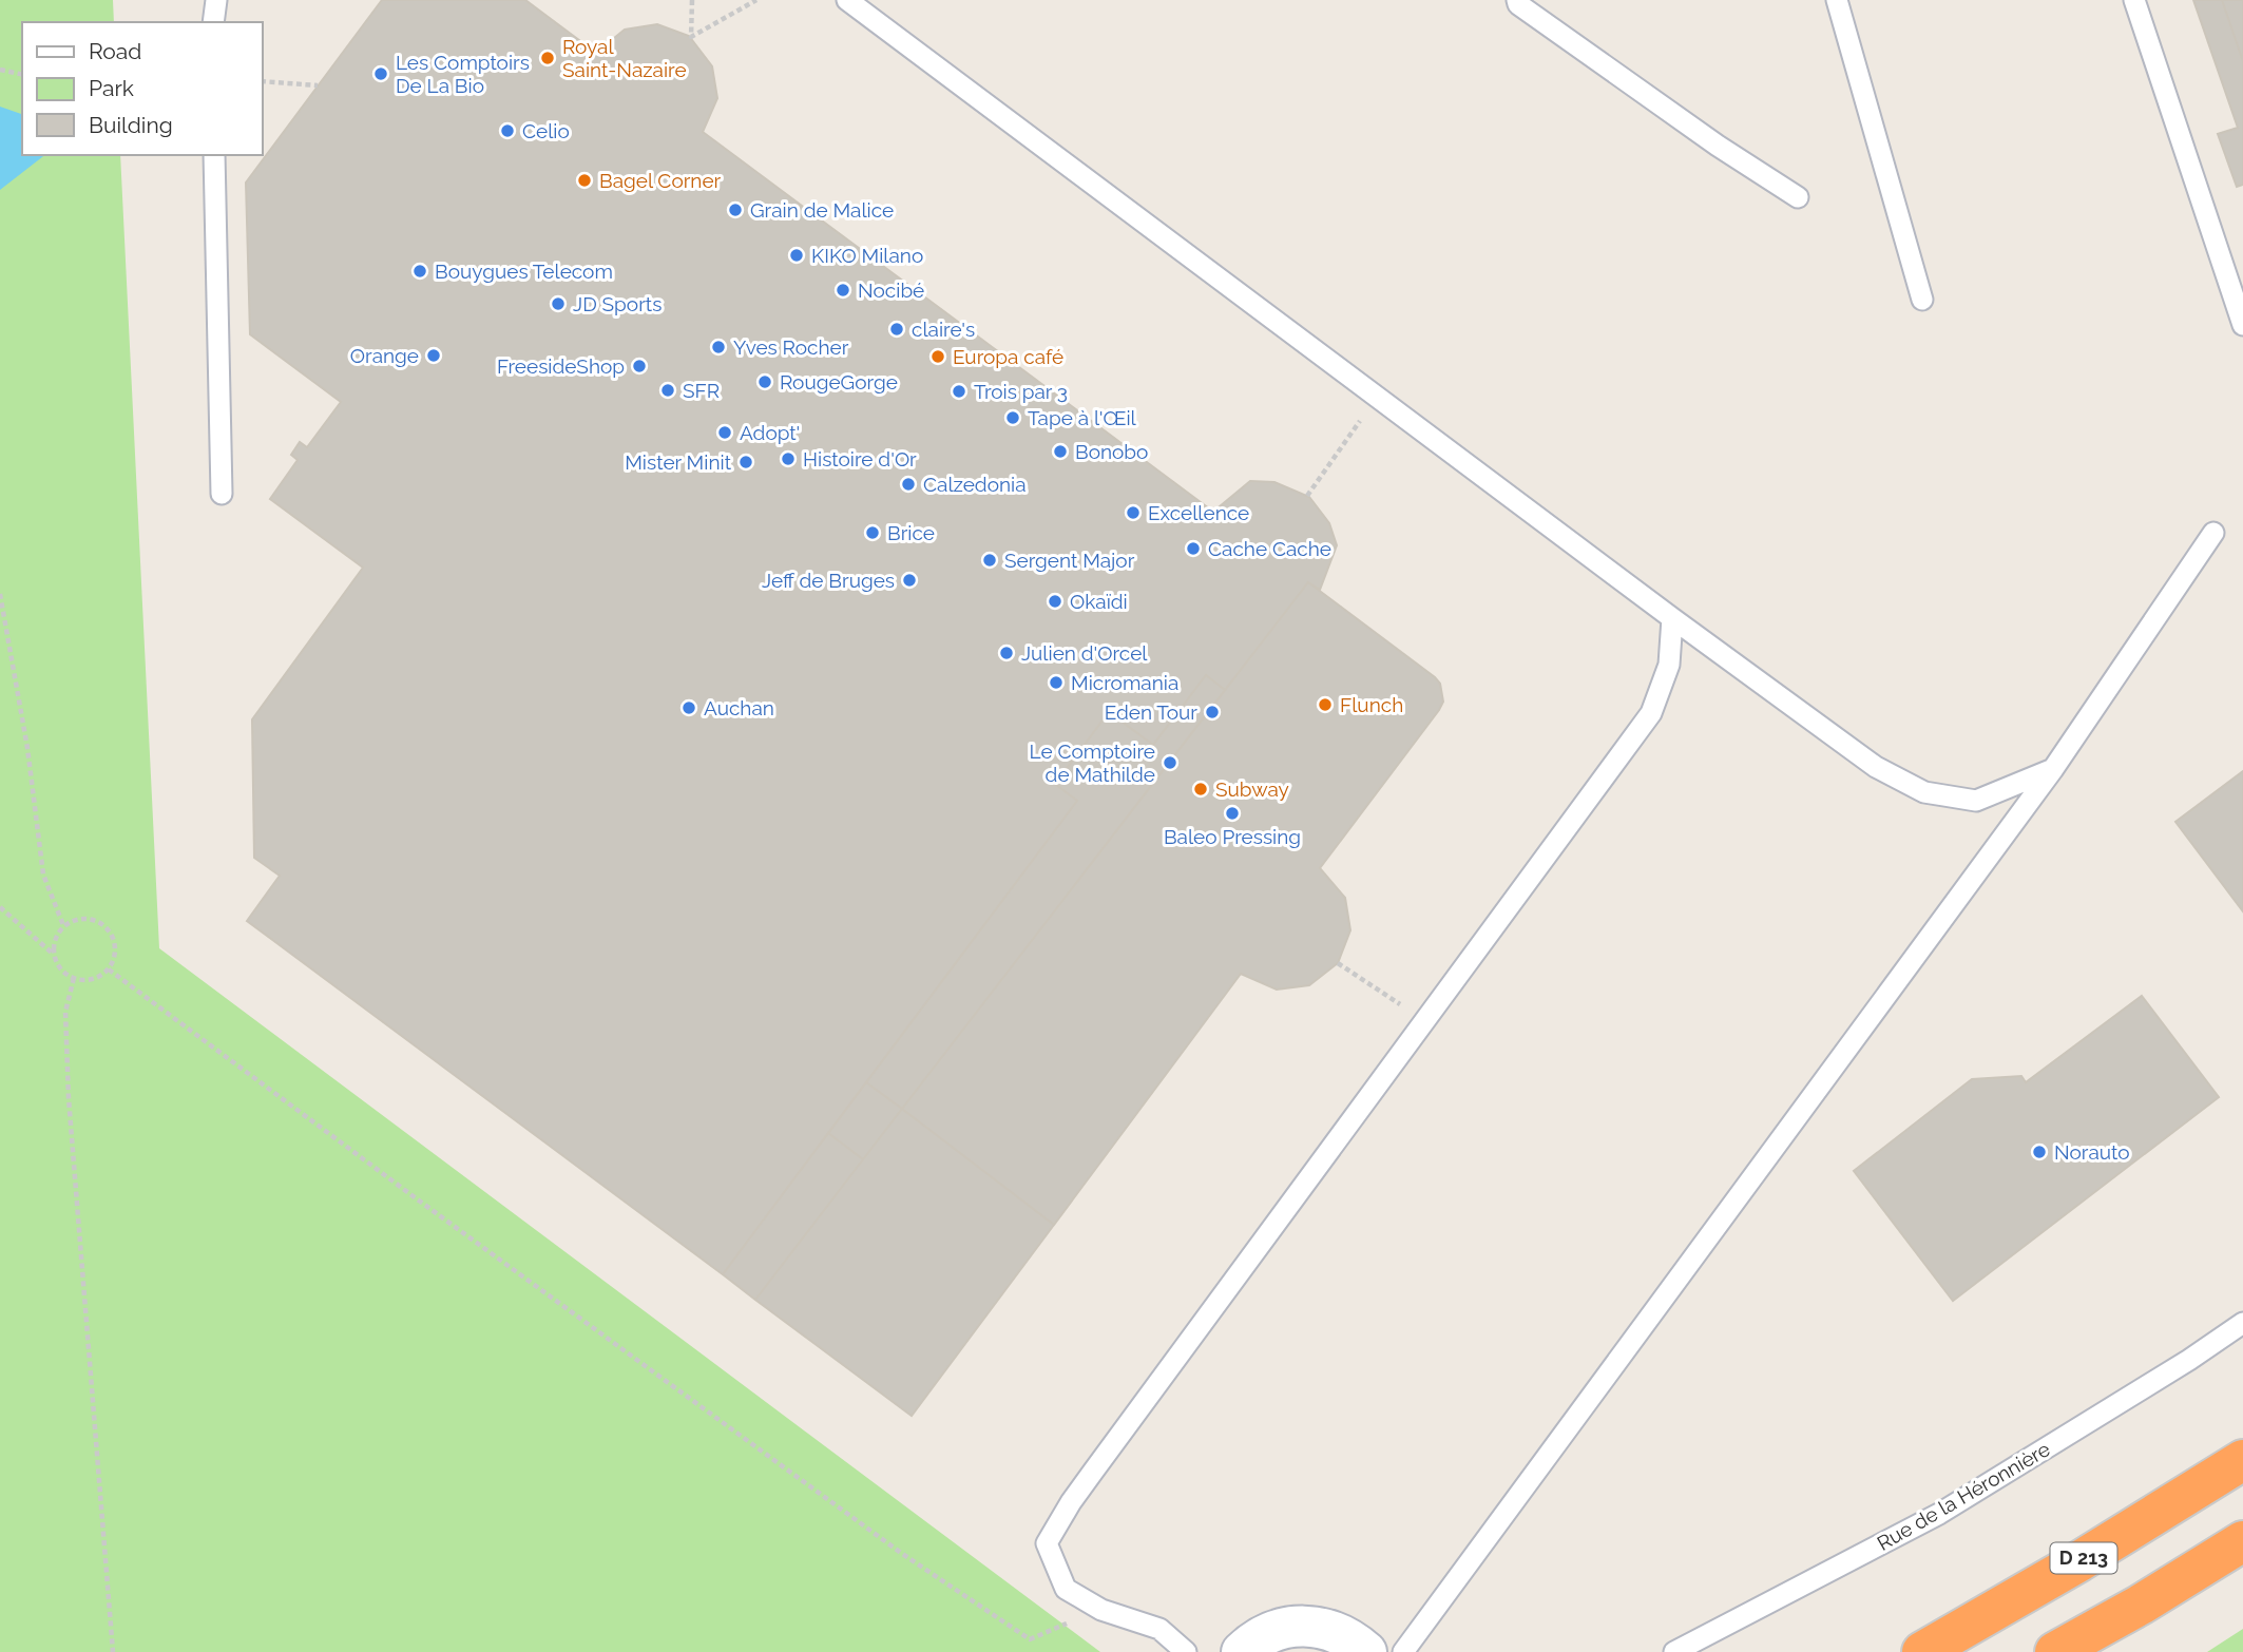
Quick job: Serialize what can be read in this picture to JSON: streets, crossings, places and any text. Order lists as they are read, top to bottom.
{
  "streets": {
    "highway": ["D 213"],
    "lane": ["Rue de la Héronnière"]
  },
  "places": [
    "Royal Saint-Nazaire",
    "Les Comptoirs De La Bio",
    "Celio",
    "Bagel Corner",
    "Grain de Malice",
    "KIKO Milano",
    "Bouygues Telecom",
    "Nocibé",
    "JD Sports",
    "claire's",
    "Yves Rocher",
    "Orange",
    "Europa café",
    "FreesideShop",
    "RougeGorge",
    "SFR",
    "Trois par 3",
    "Tape à l'Œil",
    "Adopt'",
    "Bonobo",
    "Histoire d'Or",
    "Mister Minit",
    "Calzedonia",
    "Excellence",
    "Brice",
    "Cache Cache",
    "Sergent Major",
    "Jeff de Bruges",
    "Okaïdi",
    "Julien d'Orcel",
    "Micromania",
    "Flunch",
    "Auchan",
    "Eden Tour",
    "Le Comptoire de Mathilde",
    "Subway",
    "Baleo Pressing",
    "Norauto"
  ],
  "legend": ["Road", "Park", "Building"]
}
